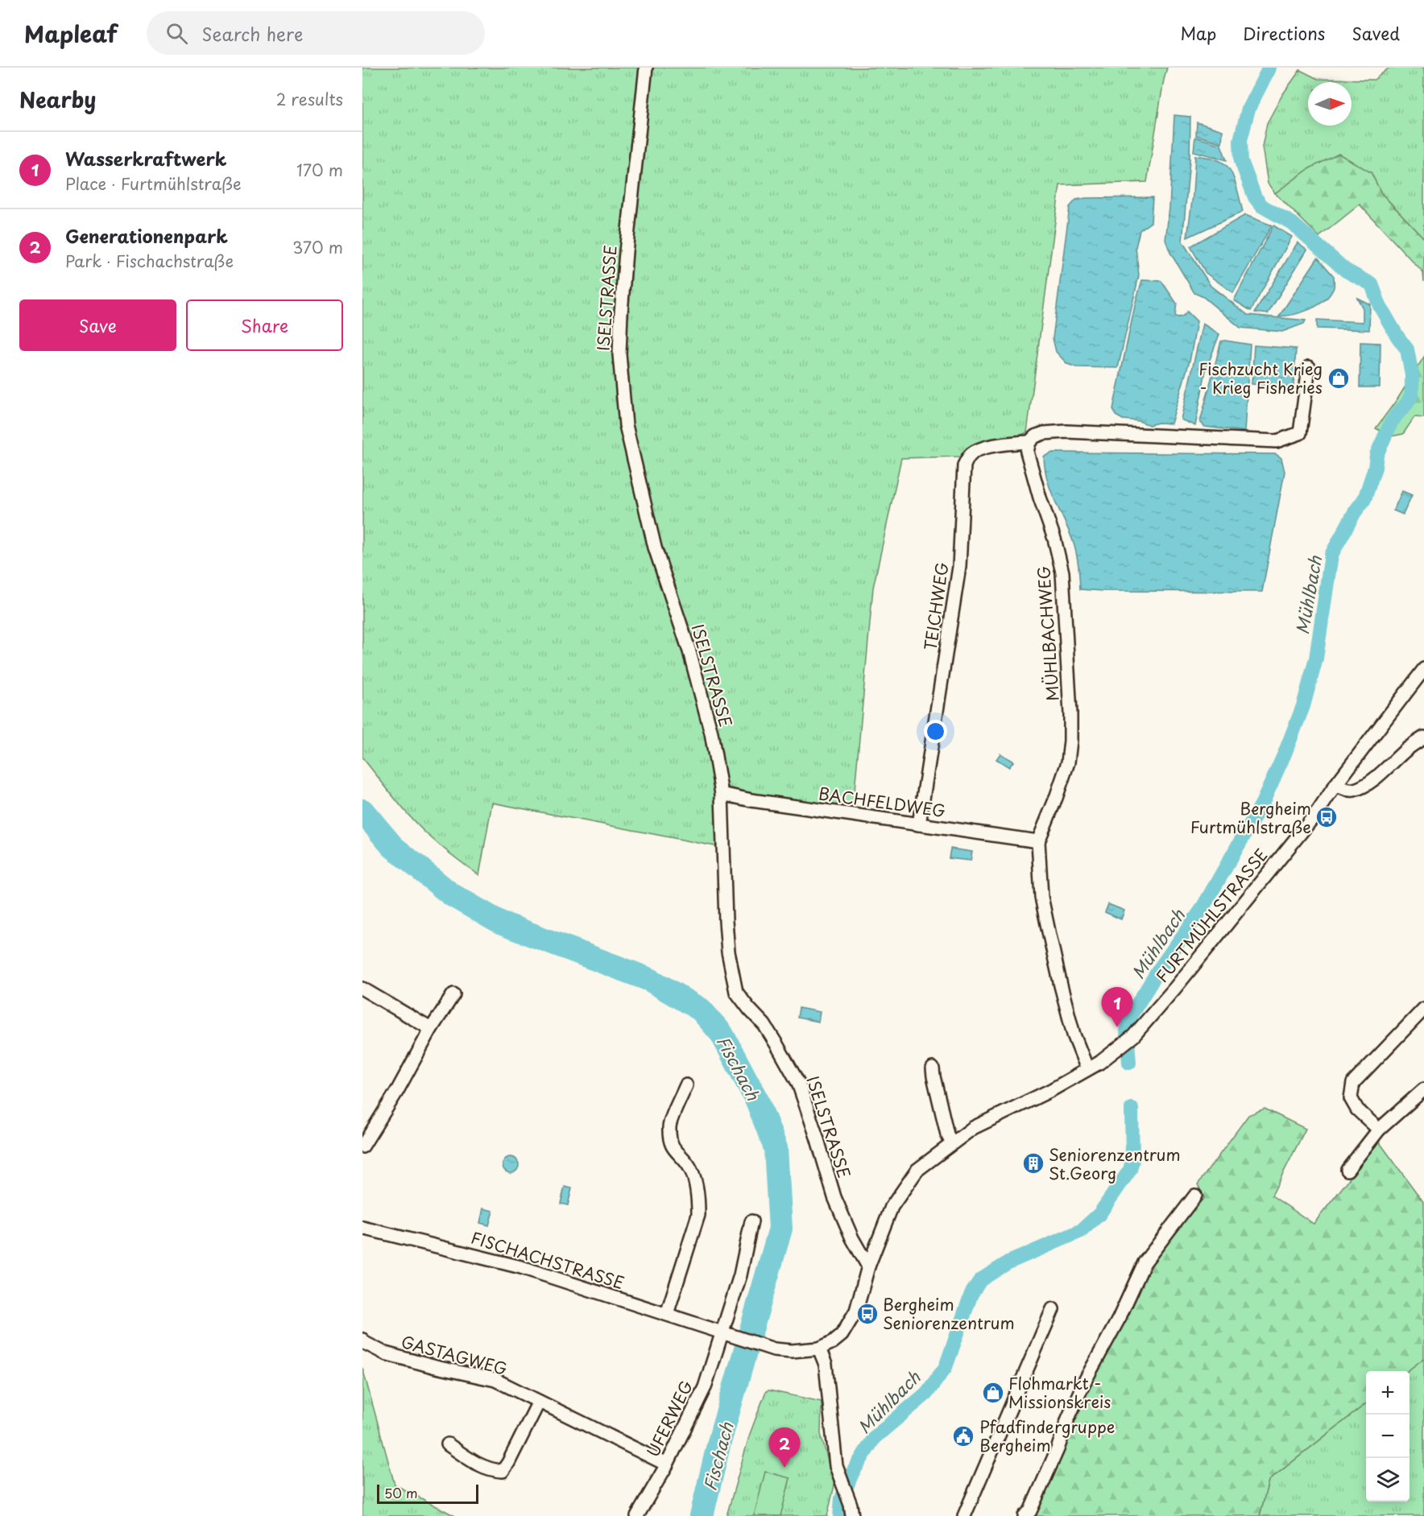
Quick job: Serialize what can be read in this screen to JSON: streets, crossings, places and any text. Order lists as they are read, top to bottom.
{
  "streets": {
    "street": [
      "ISELSTRASSE",
      "TEICHWEG",
      "MÜHLBACHWEG",
      "BACHFELDWEG",
      "FURTMÜHLSTRASSE",
      "FISCHACHSTRASSE",
      "GASTAGWEG",
      "UFERWEG"
    ]
  },
  "crossings": [
    ["ISELSTRASSE", "BACHFELDWEG"],
    ["ISELSTRASSE", "FURTMÜHLSTRASSE"],
    ["TEICHWEG", "MÜHLBACHWEG"],
    ["TEICHWEG", "BACHFELDWEG"],
    ["MÜHLBACHWEG", "BACHFELDWEG"],
    ["MÜHLBACHWEG", "FURTMÜHLSTRASSE"],
    ["FURTMÜHLSTRASSE", "FISCHACHSTRASSE"],
    ["FISCHACHSTRASSE", "UFERWEG"],
    ["GASTAGWEG", "UFERWEG"]
  ],
  "water": ["Mühlbach", "Fischach"],
  "places": {
    "shop": ["Fischzucht Krieg - Krieg Fisheries", "Flohmarkt - Missionskreis"],
    "bus stop": ["Bergheim Furtmühlstraße", "Bergheim Seniorenzentrum"],
    "building": ["Seniorenzentrum St.Georg"],
    "public building": ["Pfadfindergruppe Bergheim"]
  },
  "scale_bar": "50 m",
  "north": "right",
  "page": {
    "header": "Mapleaf",
    "search": "Search here",
    "nav": ["Map", "Directions", "Saved"],
    "heading": ["Nearby", "2 results"],
    "list": [
      {
        "mark": "1",
        "name": "Wasserkraftwerk",
        "note": "Place · Furtmühlstraße",
        "value": "170 m"
      },
      {
        "mark": "2",
        "name": "Generationenpark",
        "note": "Park · Fischachstraße",
        "value": "370 m"
      }
    ],
    "buttons": ["Save", "Share"],
    "pins": ["1", "2"],
    "map_buttons": ["+", "−"],
    "scale": "50 m"
  }
}
